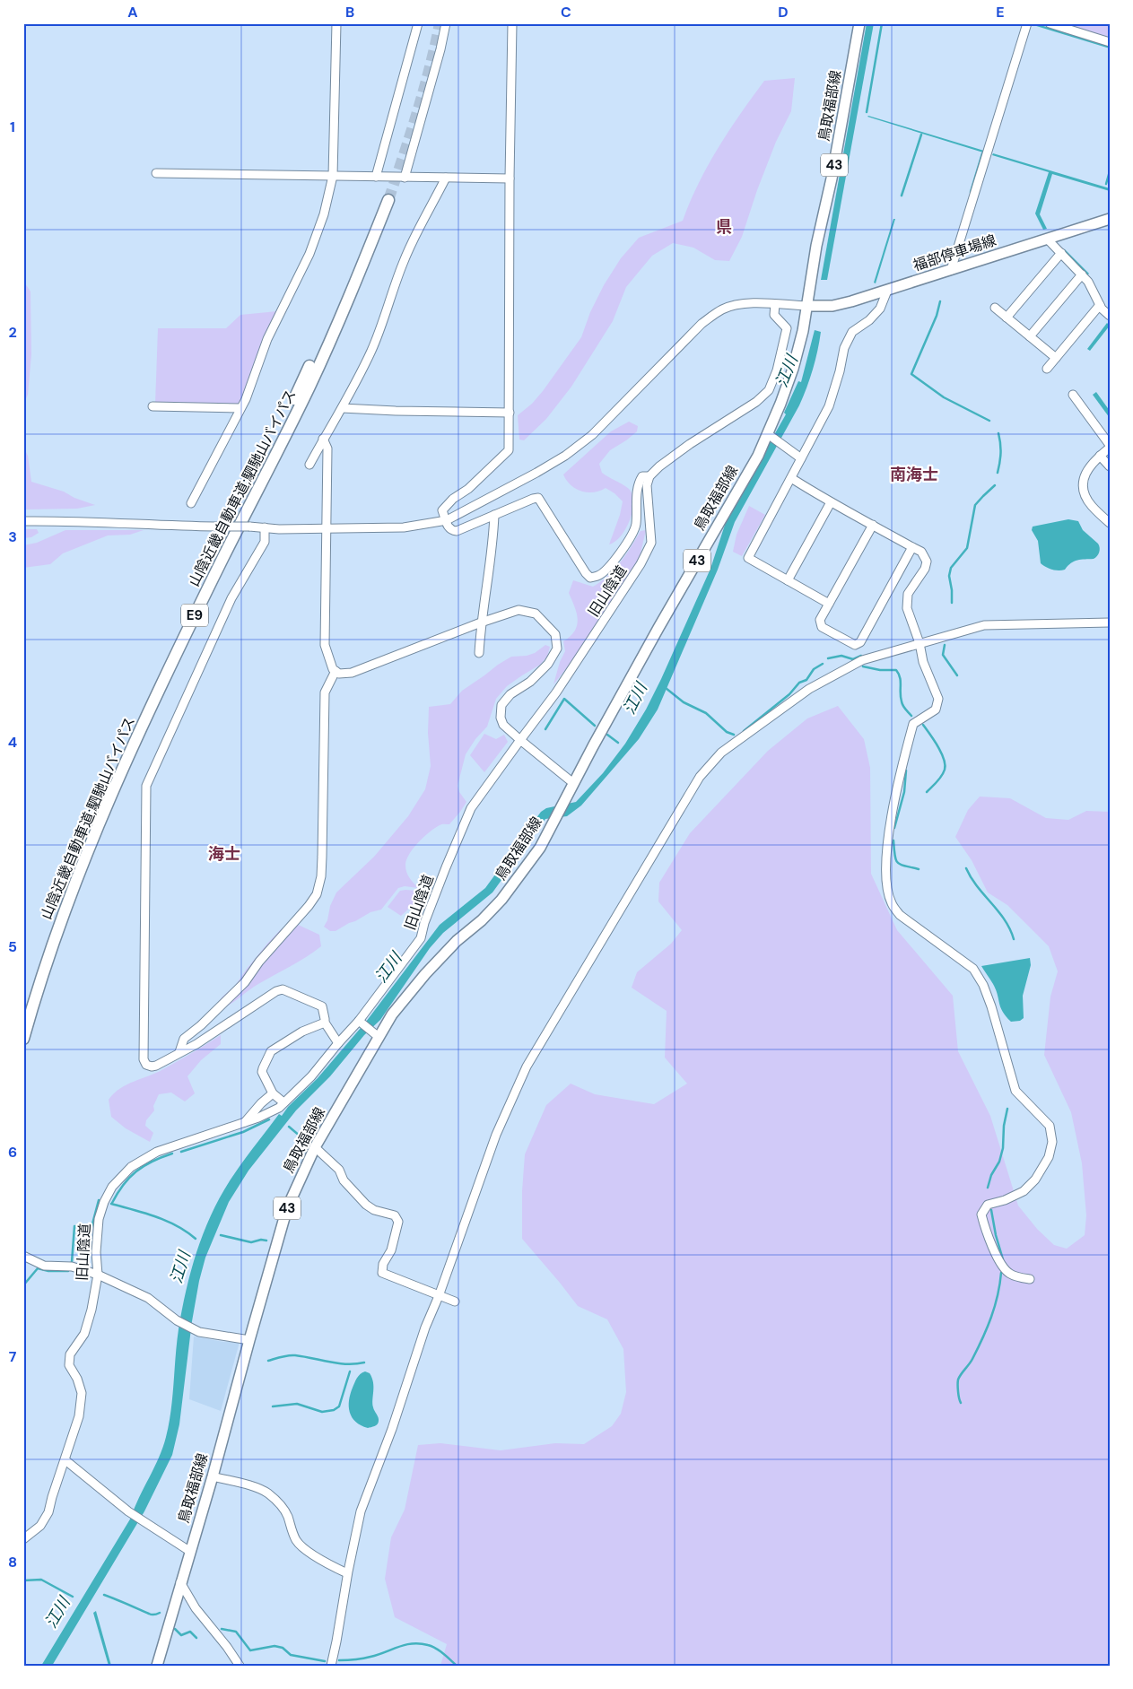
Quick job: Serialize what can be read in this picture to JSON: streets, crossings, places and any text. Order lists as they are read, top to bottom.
{
  "streets": {
    "highway": ["山陰近畿自動車道;駟馳山バイパス", "E9"],
    "main road": ["鳥取福部線", "43", "福部停車場線"],
    "street": ["旧山陰道"]
  },
  "crossings": [
    ["鳥取福部線", "福部停車場線"]
  ],
  "districts": ["県", "南海士", "海士"],
  "water": ["江川"],
  "grid": {
    "columns": [
      "A",
      "B",
      "C",
      "D",
      "E"
    ],
    "rows": [
      "1",
      "2",
      "3",
      "4",
      "5",
      "6",
      "7",
      "8"
    ]
  }
}
